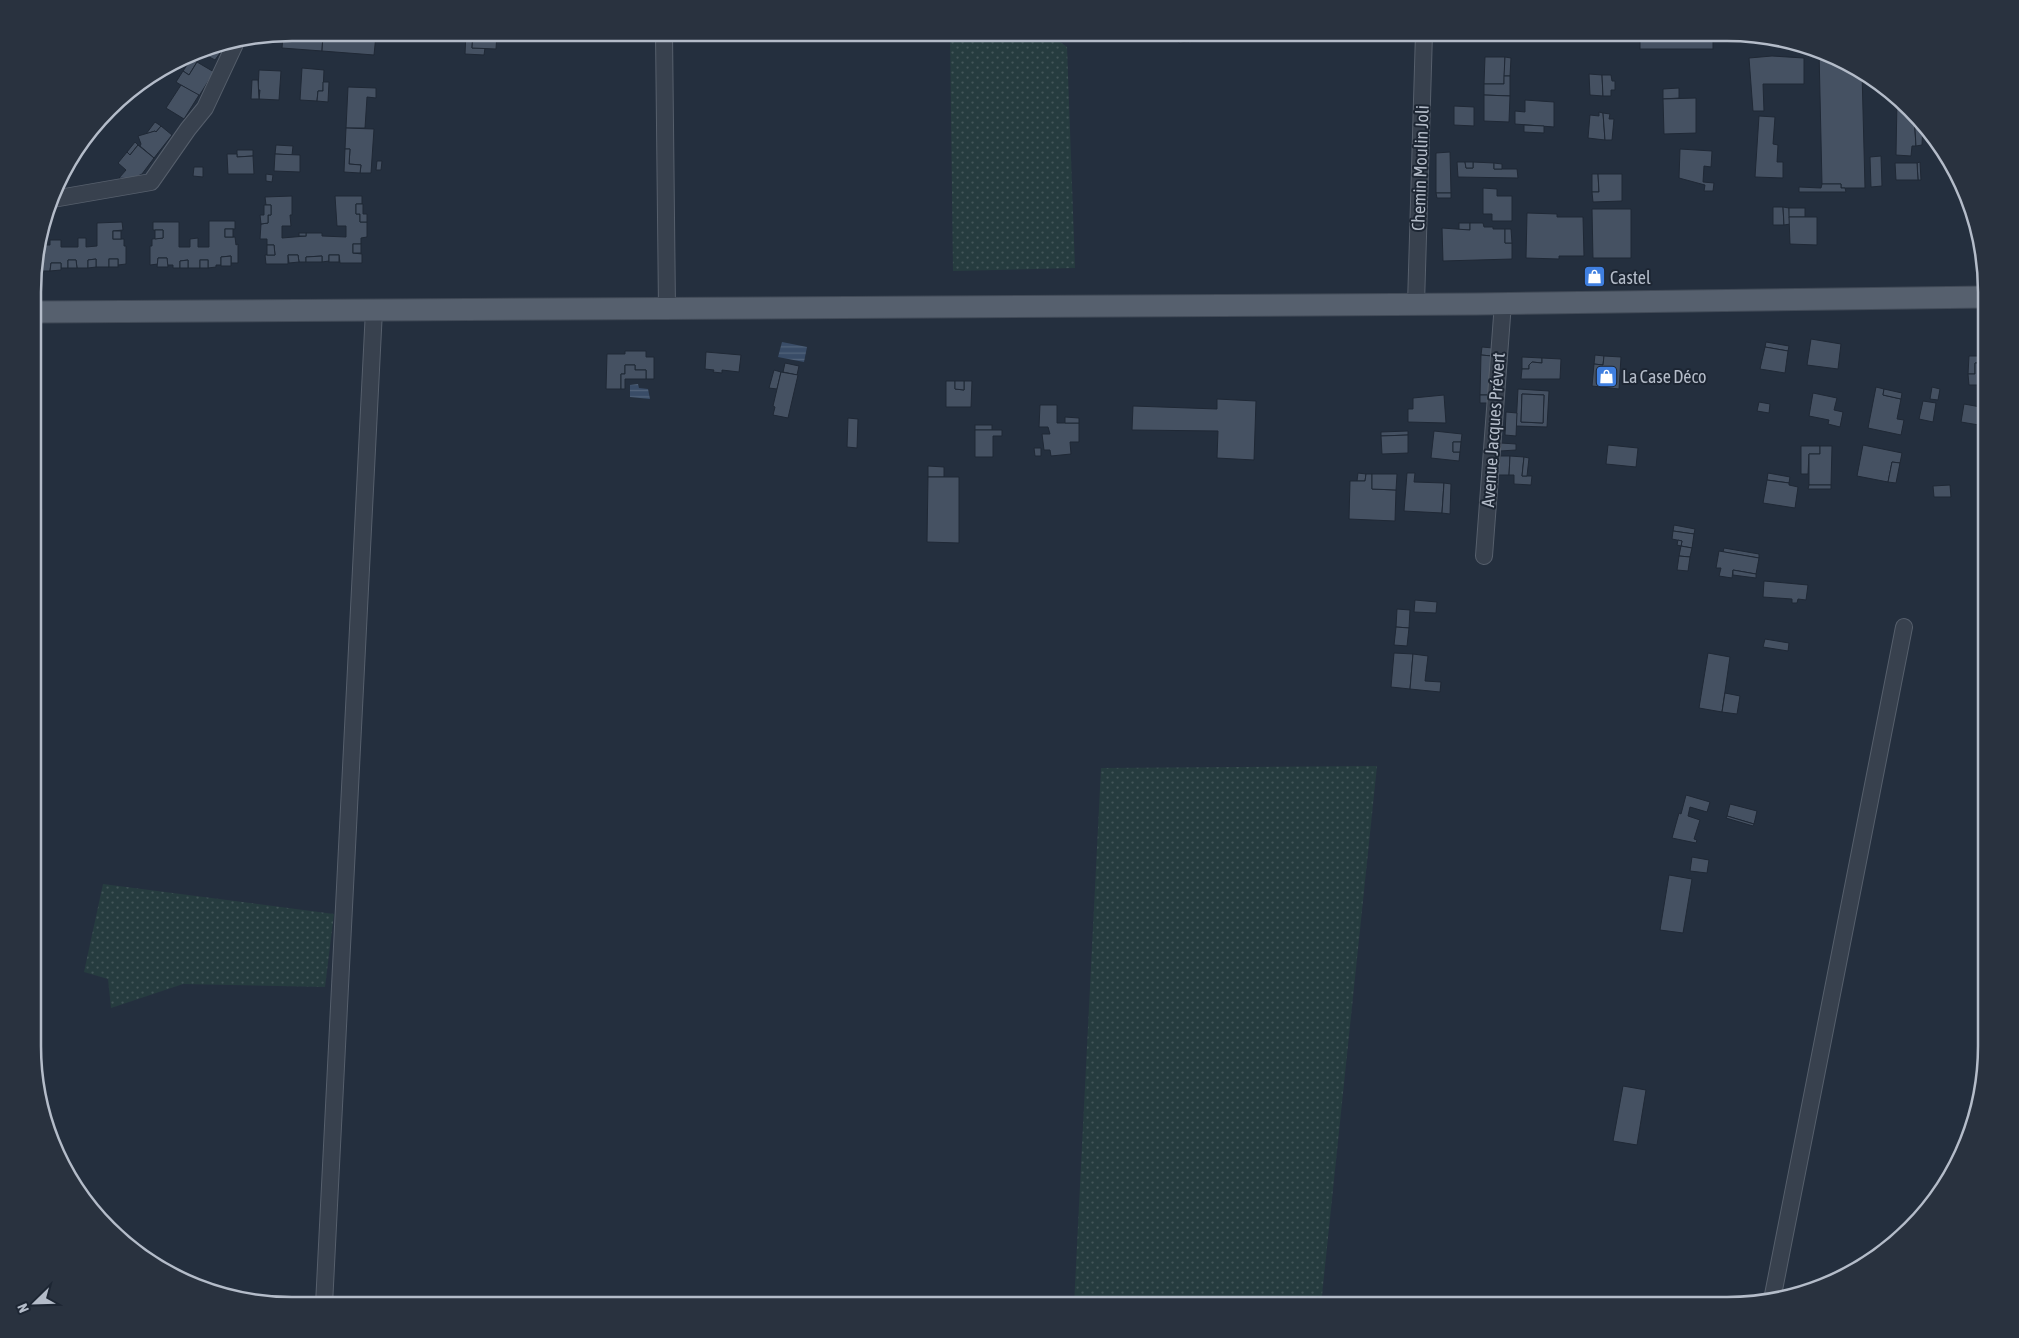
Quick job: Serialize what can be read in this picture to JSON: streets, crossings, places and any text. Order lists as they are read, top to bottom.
{
  "streets": {
    "street": ["Chemin Moulin Joli", "Avenue Jacques Prévert"]
  },
  "places": {
    "shop": ["Castel", "La Case Déco"]
  },
  "north": "bottom left"
}
